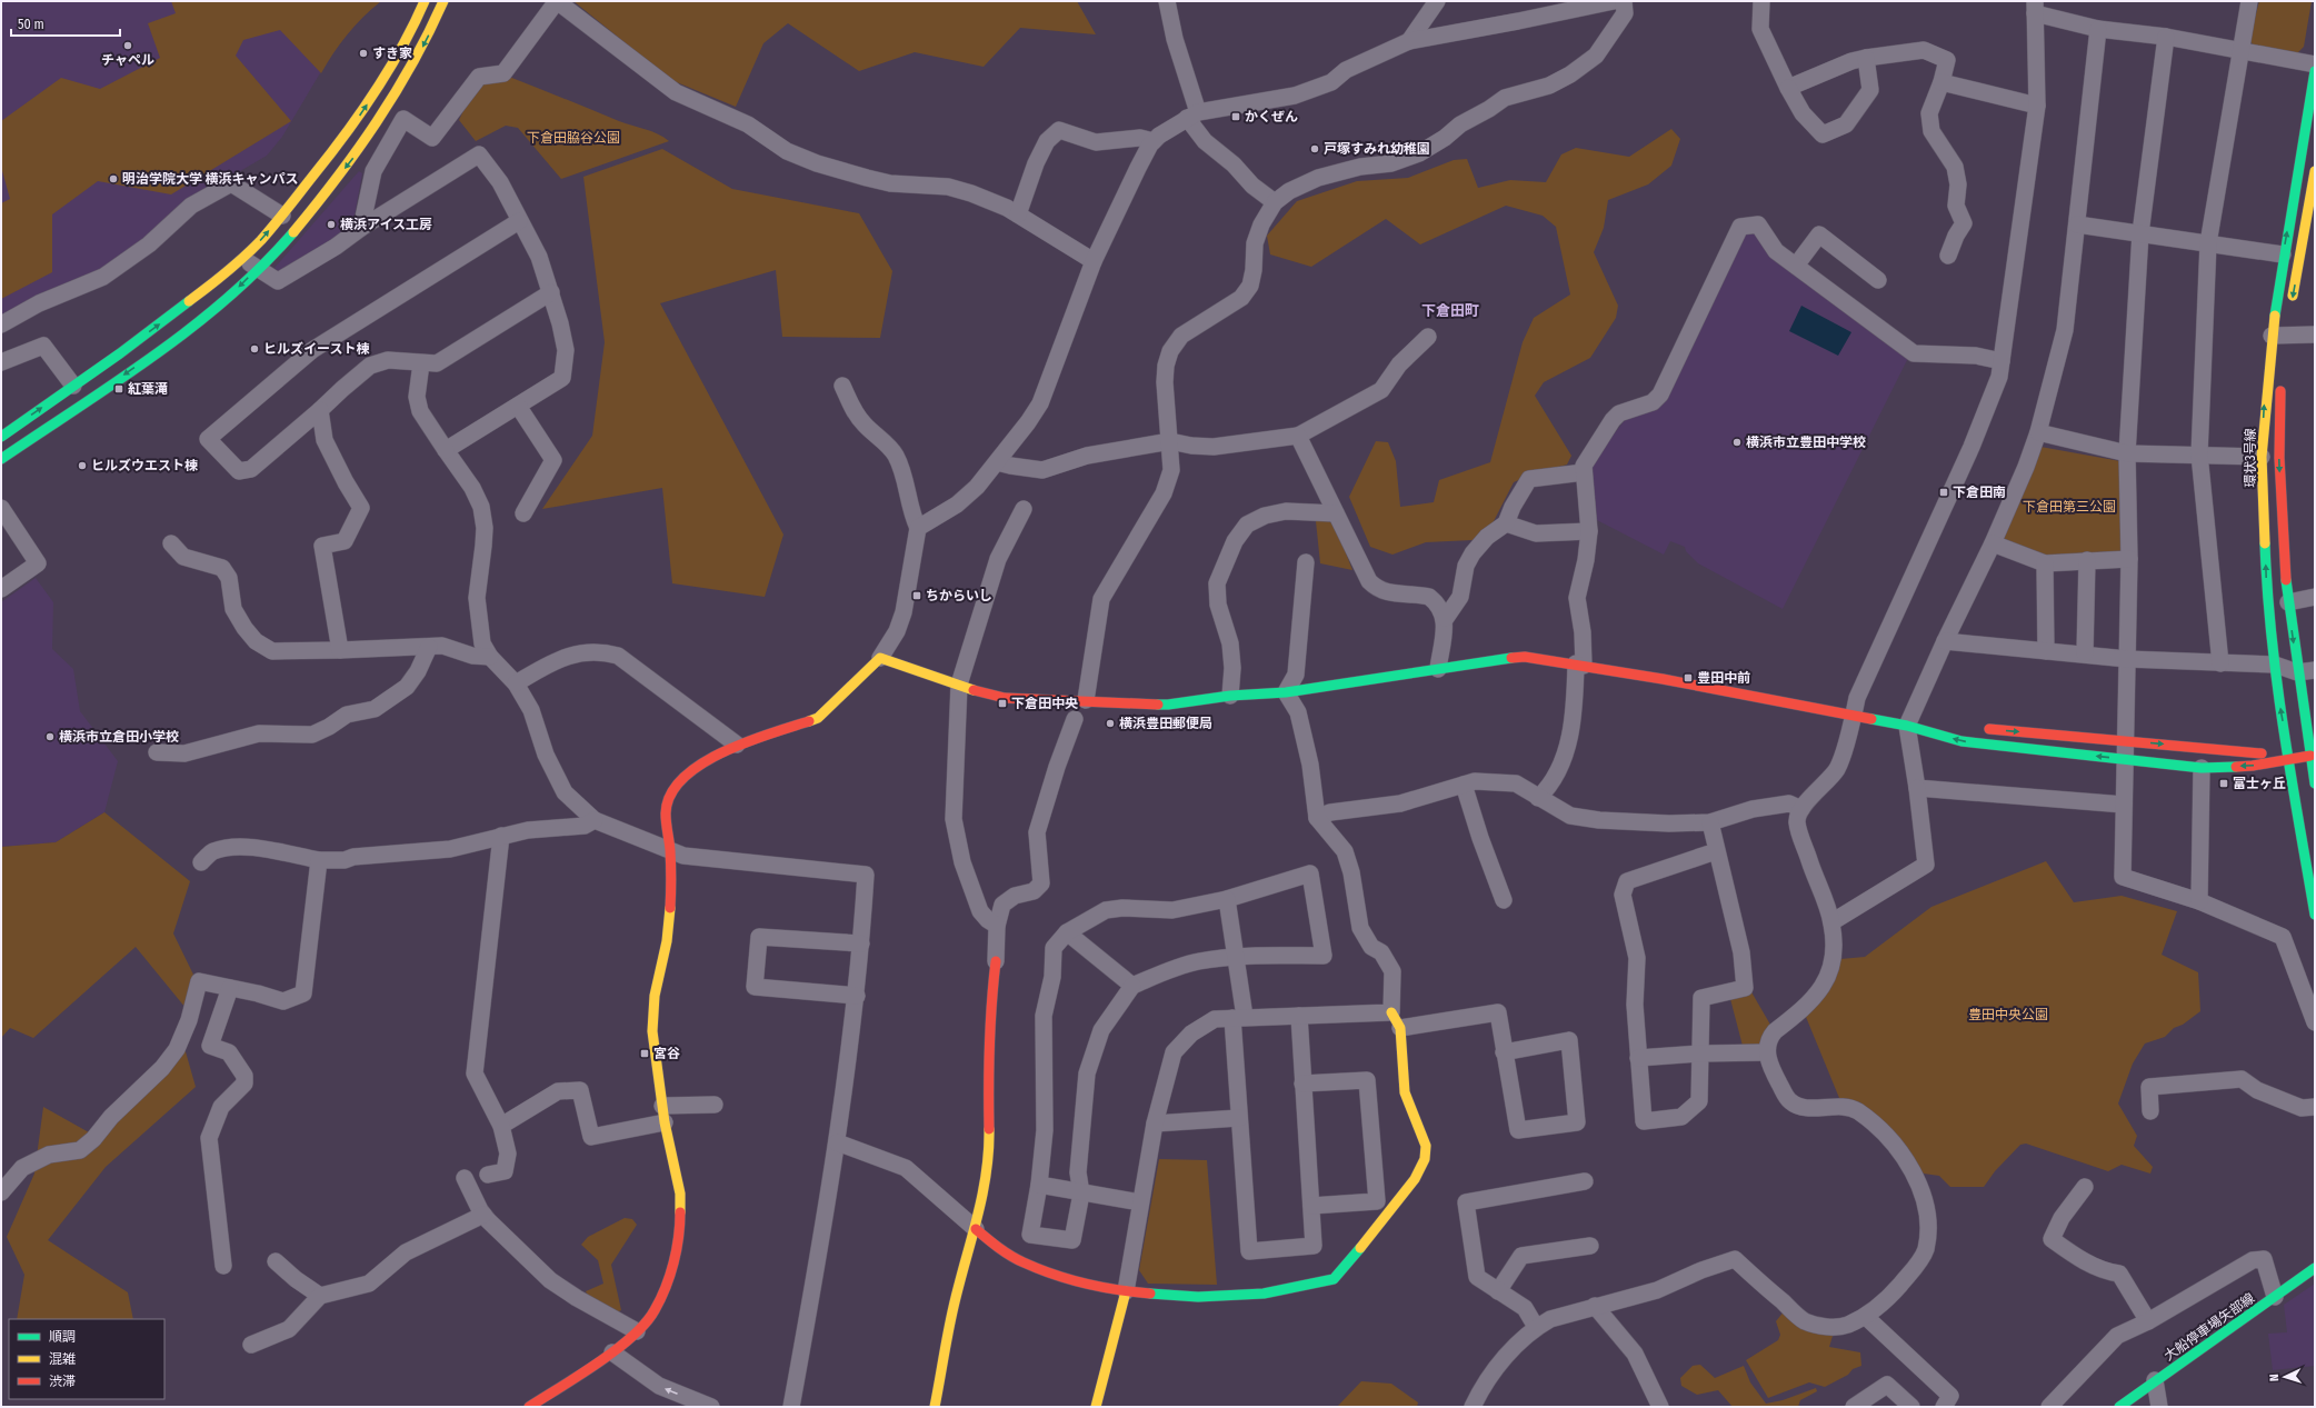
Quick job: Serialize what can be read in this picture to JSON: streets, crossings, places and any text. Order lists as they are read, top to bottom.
{
  "streets": {
    "street": ["環状3号線", "大船停車場矢部線"]
  },
  "districts": ["下倉田町"],
  "parks": ["下倉田脇谷公園", "下倉田第三公園", "豊田中央公園"],
  "places": {
    "other": [
      "チャペル",
      "すき家",
      "戸塚すみれ幼稚園",
      "明治学院大学 横浜キャンパス",
      "横浜アイス工房",
      "ヒルズイースト棟",
      "横浜市立豊田中学校",
      "ヒルズウエスト棟",
      "横浜豊田郵便局",
      "横浜市立倉田小学校"
    ],
    "transit": [
      "かくぜん",
      "紅葉滝",
      "下倉田南",
      "ちからいし",
      "豊田中前",
      "下倉田中央",
      "富士ヶ丘",
      "宮谷"
    ]
  },
  "legend": ["順調", "混雑", "渋滞"],
  "scale_bar": "50 m",
  "north": "left"
}
